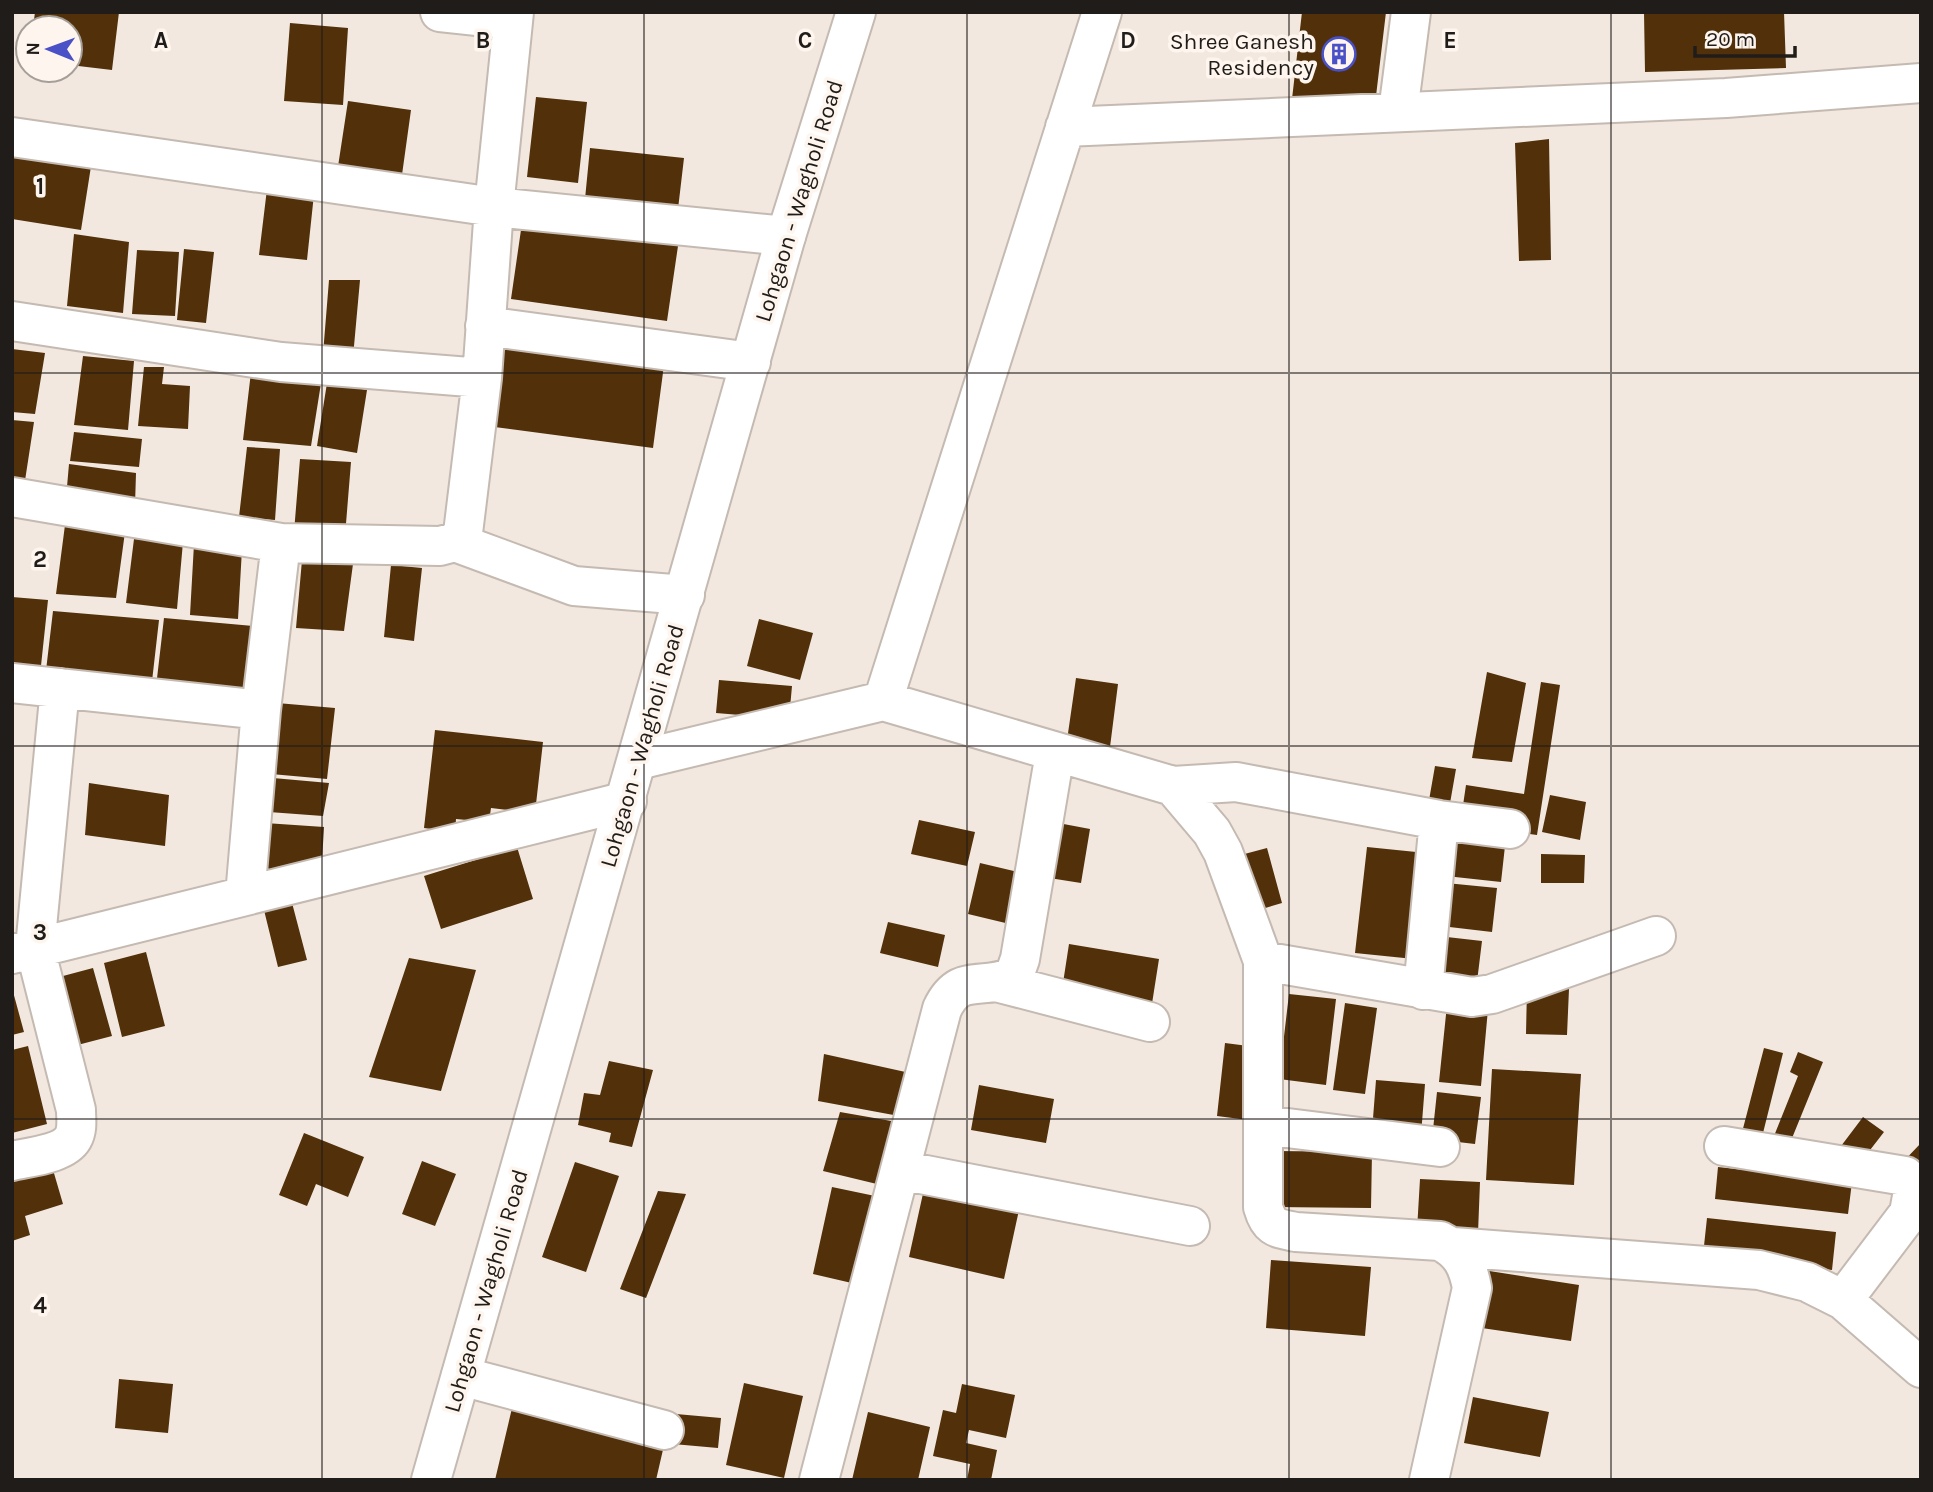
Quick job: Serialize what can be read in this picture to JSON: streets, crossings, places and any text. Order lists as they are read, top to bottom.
{
  "streets": {
    "street": ["Lohgaon - Wagholi Road"]
  },
  "places": {
    "building": ["Shree Ganesh Residency"]
  },
  "scale_bar": "20 m",
  "north": "left",
  "grid": {
    "columns": [
      "A",
      "B",
      "C",
      "D",
      "E"
    ],
    "rows": [
      "1",
      "2",
      "3",
      "4"
    ]
  }
}
